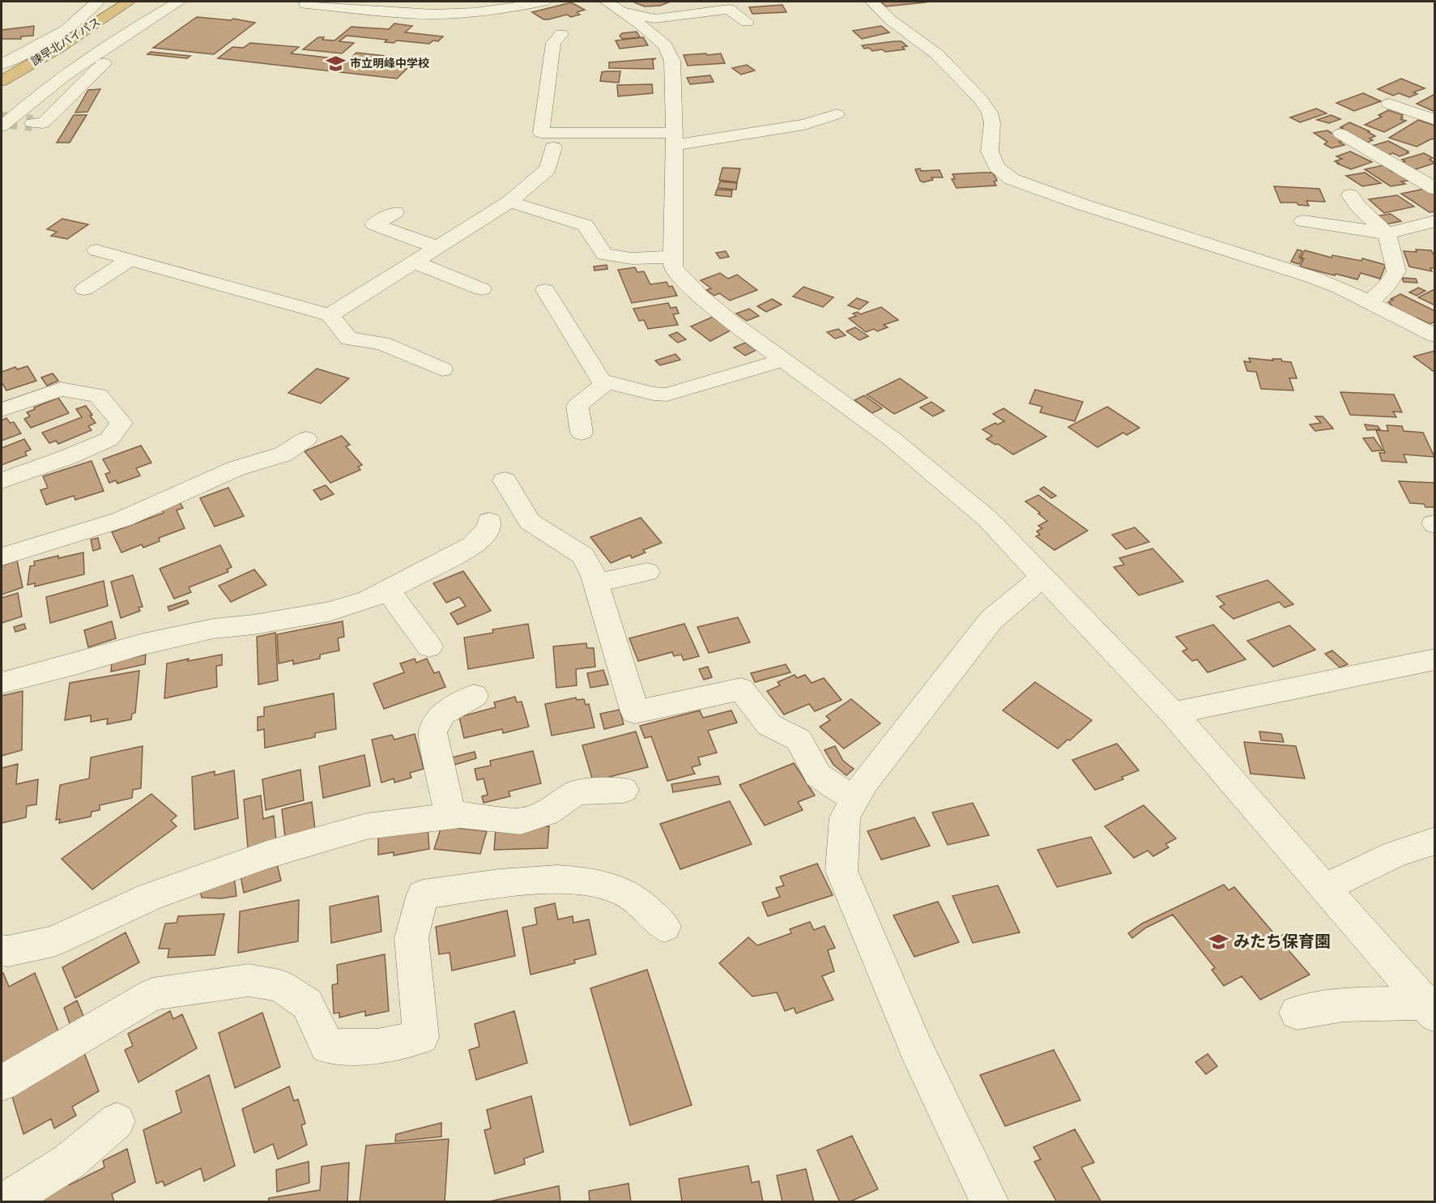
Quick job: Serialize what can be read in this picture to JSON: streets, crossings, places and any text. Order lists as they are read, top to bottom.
{
  "streets": {
    "highway": ["諫早北バイパス"]
  },
  "places": {
    "school or university": ["市立明峰中学校", "みたち保育園"]
  }
}
